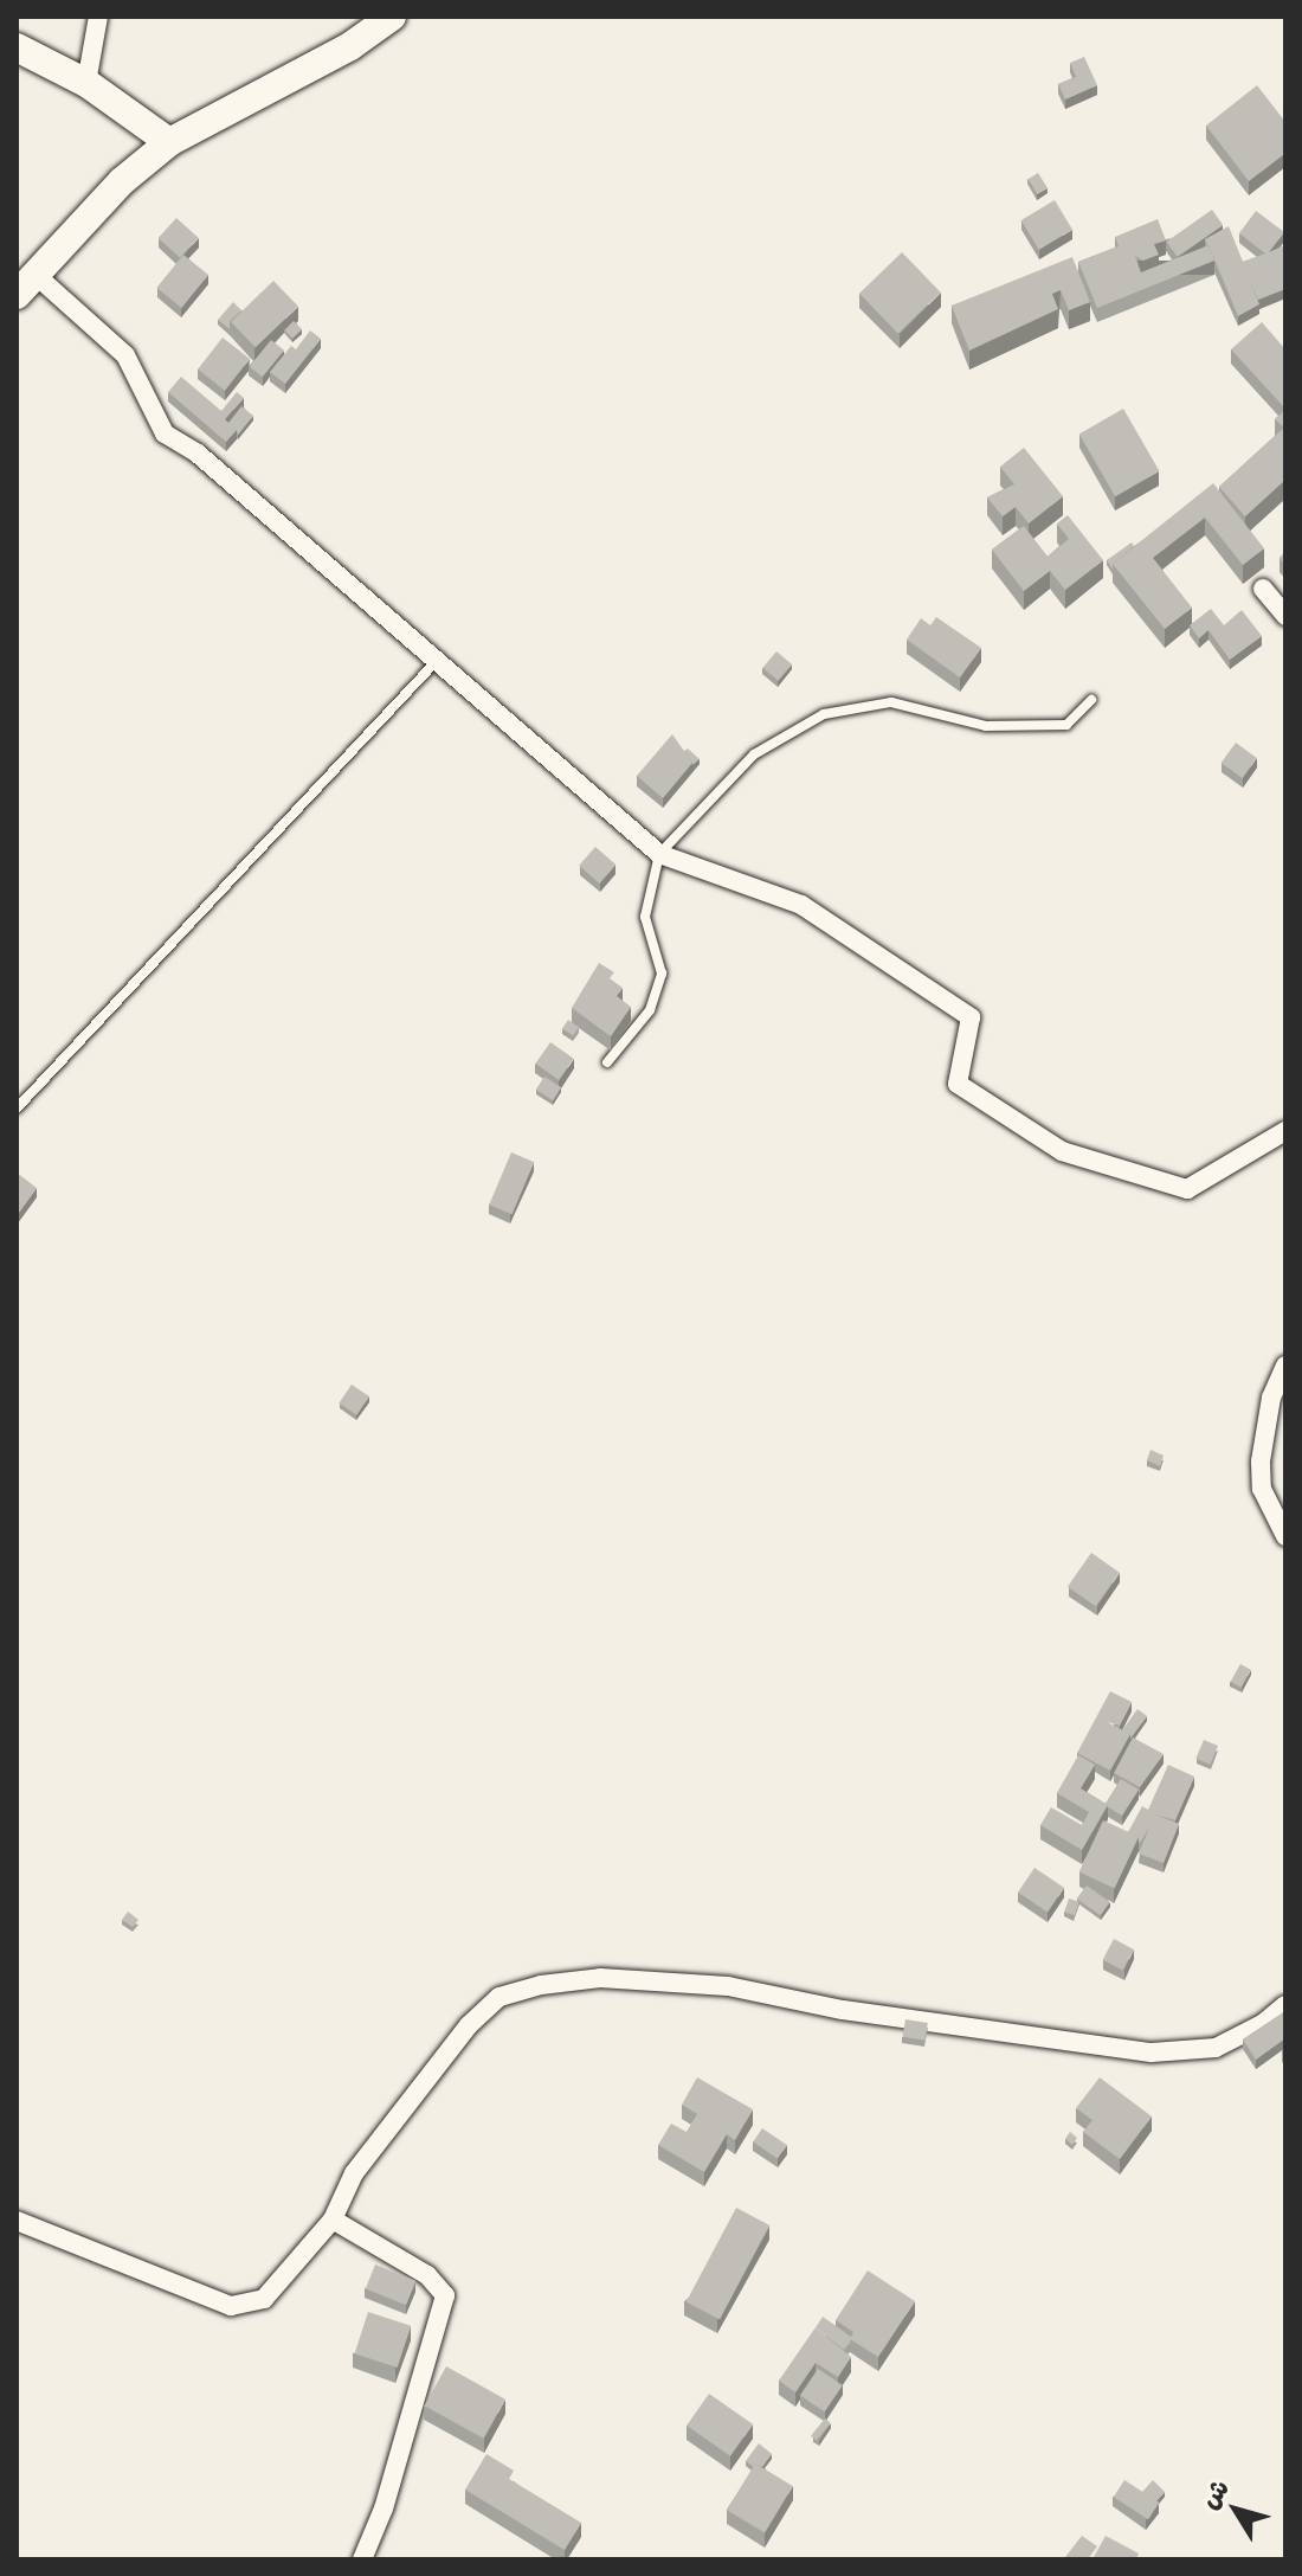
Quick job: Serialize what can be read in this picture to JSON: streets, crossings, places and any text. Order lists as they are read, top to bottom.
{
  "north": "top left"
}
